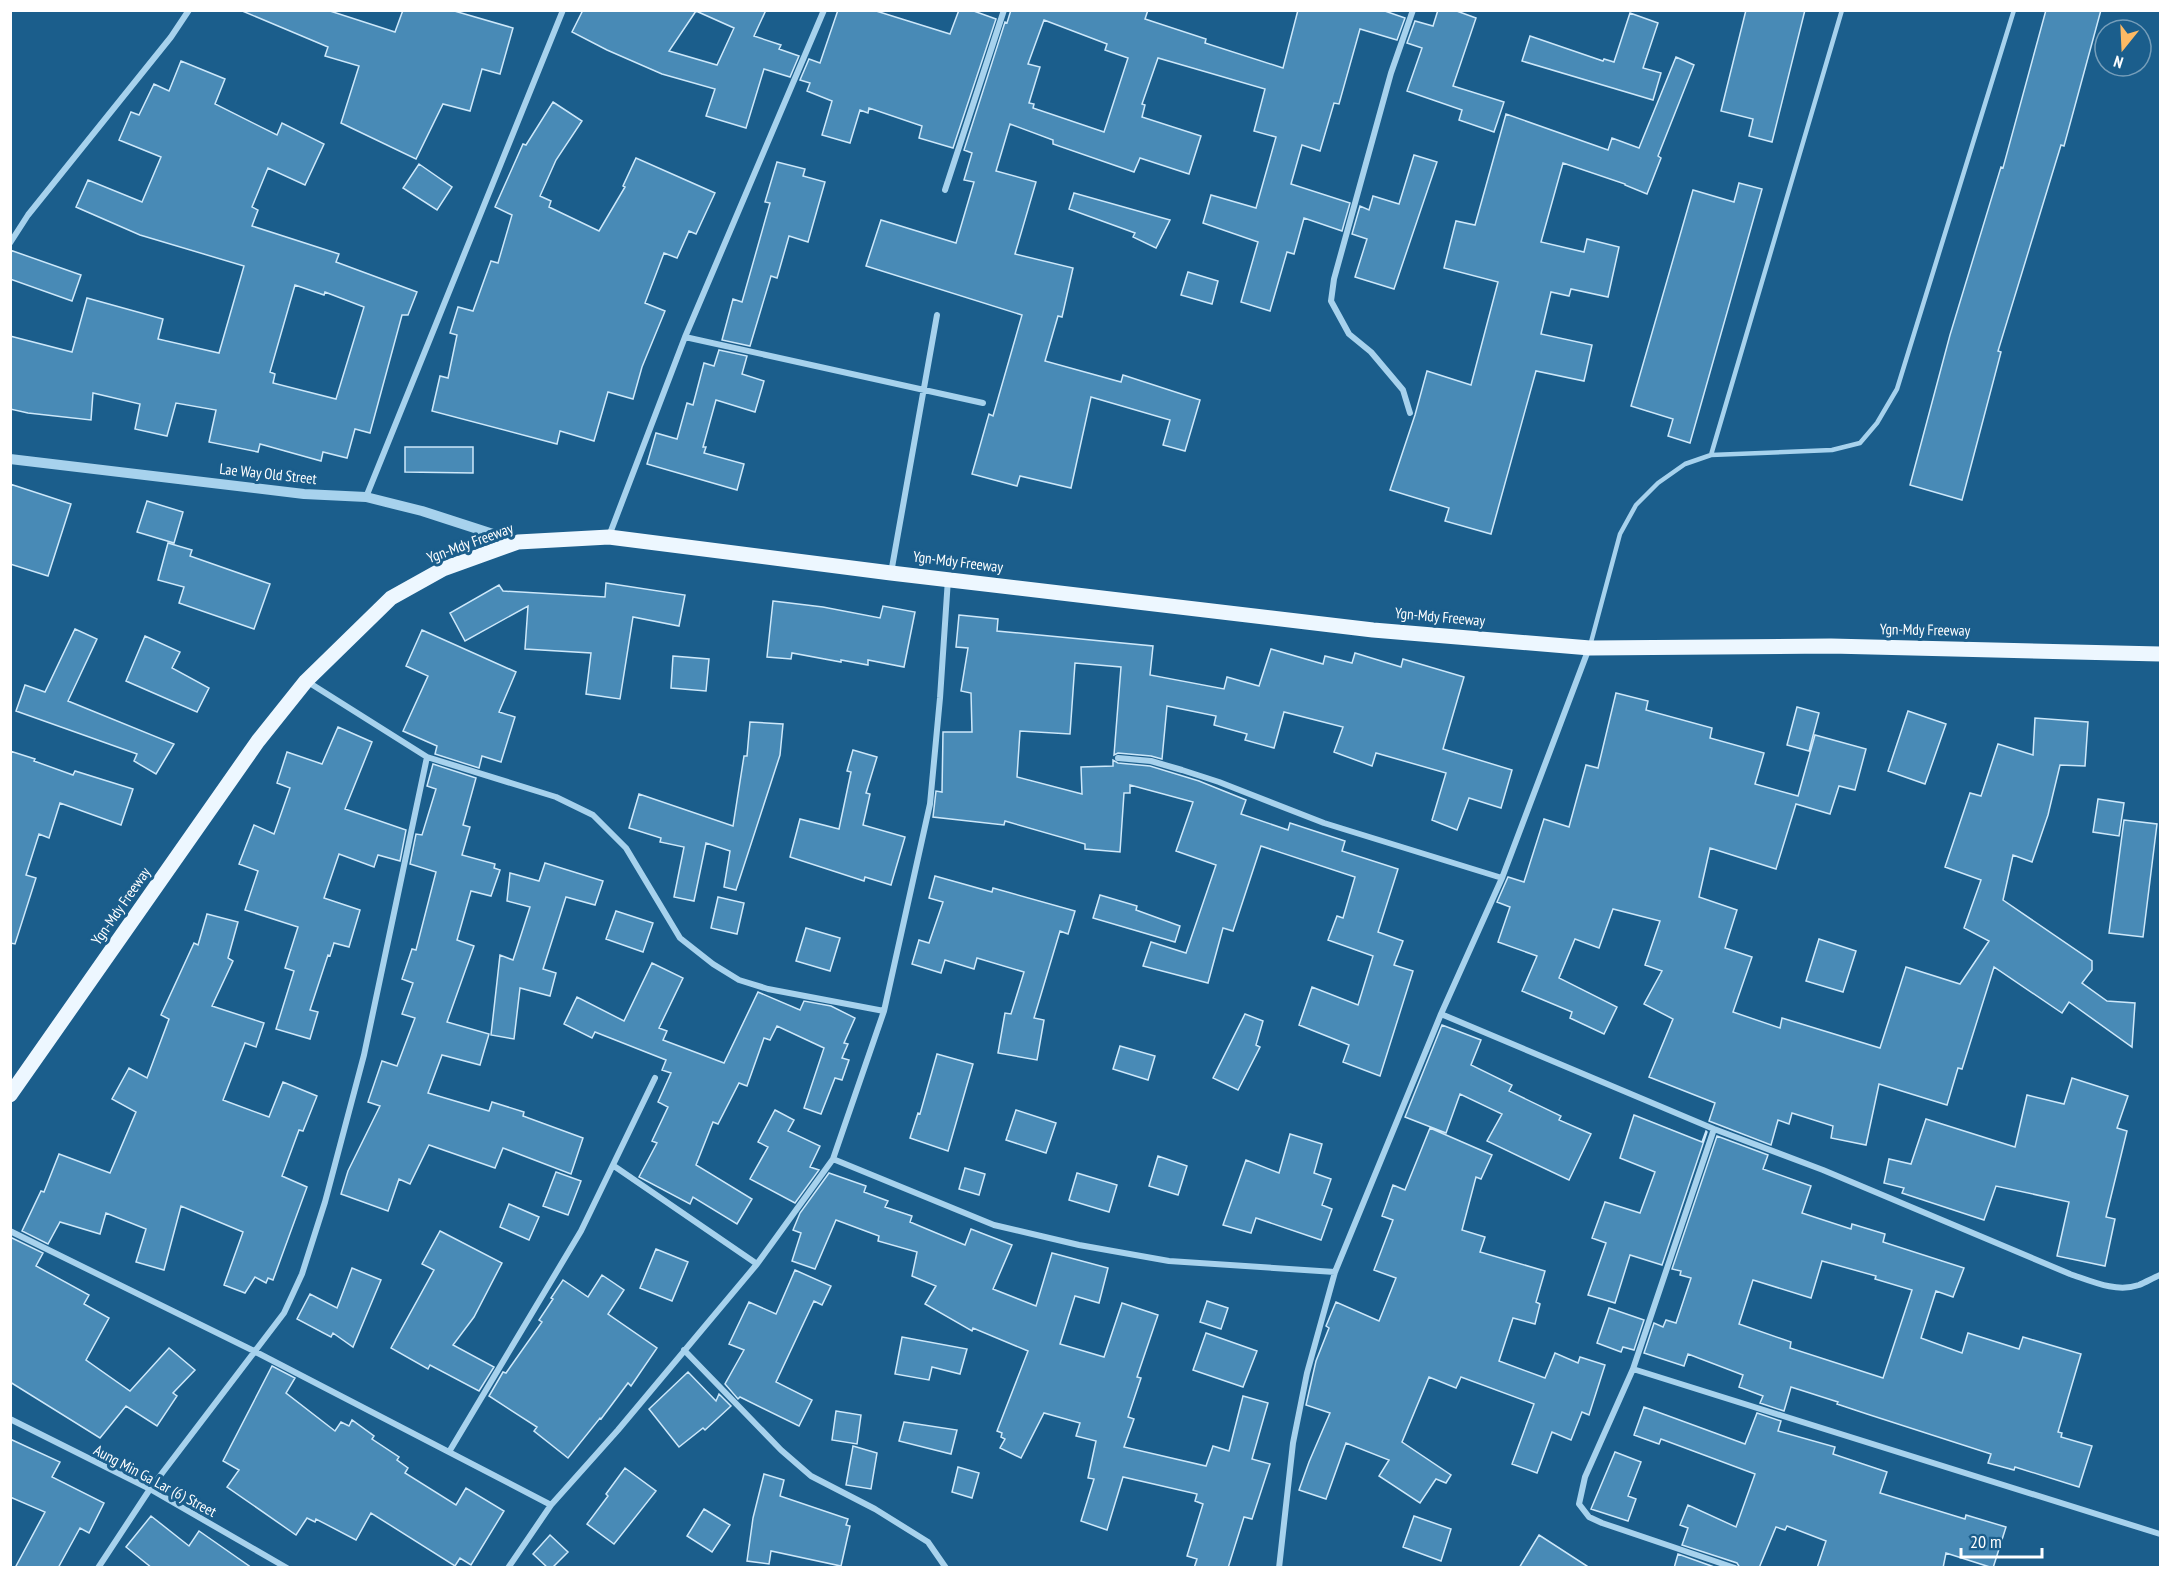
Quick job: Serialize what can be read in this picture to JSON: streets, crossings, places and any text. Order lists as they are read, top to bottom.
{
  "streets": {
    "main road": ["Ygn-Mdy Freeway"],
    "street": ["Lae Way Old Street", "Aung Min Ga Lar (6) Street"]
  },
  "crossings": [
    ["Lae Way Old Street", "Ygn-Mdy Freeway"]
  ],
  "scale_bar": "20 m",
  "north": "bottom"
}
